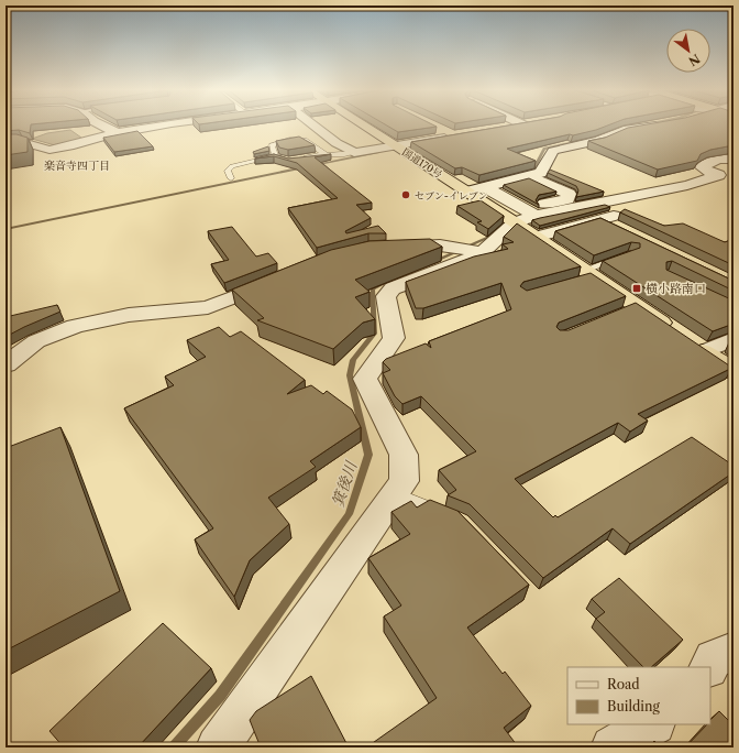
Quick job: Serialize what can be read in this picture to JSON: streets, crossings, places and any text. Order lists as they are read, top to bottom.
{
  "streets": {
    "highway": ["国道170号"]
  },
  "districts": ["楽音寺四丁目"],
  "water": ["箕後川"],
  "places": {
    "other": ["セブン-イレブン"],
    "transit": ["横小路南口"]
  },
  "legend": ["Road", "Building"],
  "north": "bottom right"
}
